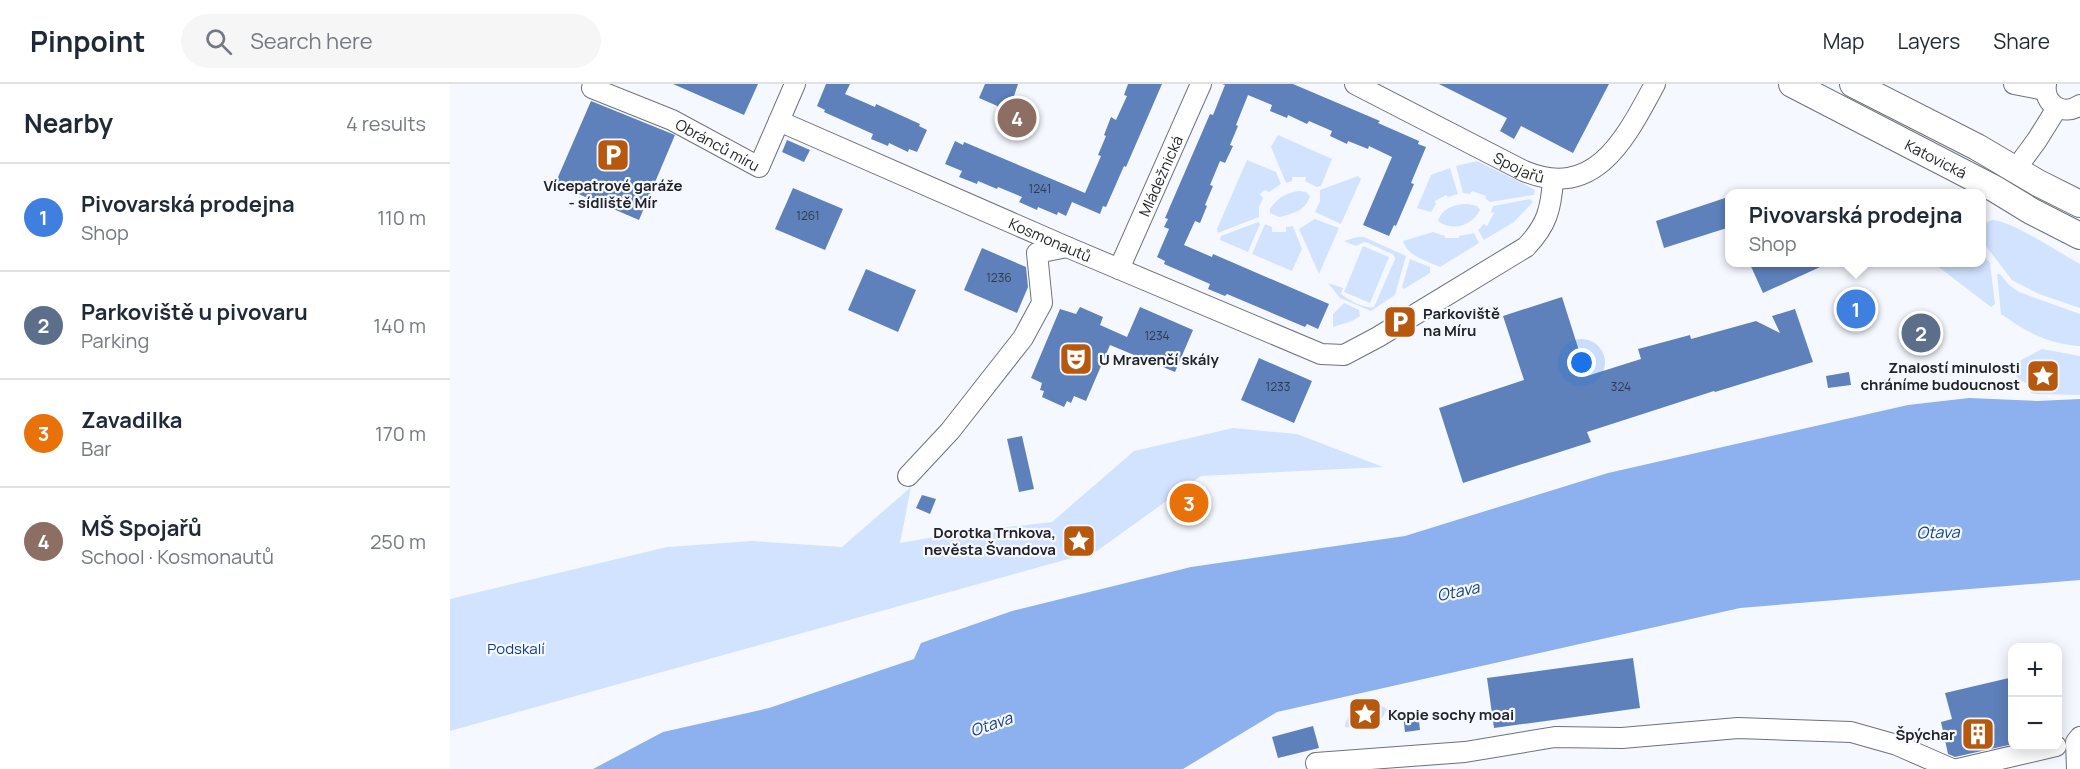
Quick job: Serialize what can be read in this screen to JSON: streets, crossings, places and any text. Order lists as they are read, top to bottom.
{
  "streets": {
    "main road": ["Katovická"],
    "street": [
      "Obránců míru",
      "Spojařů",
      "Mládežnická",
      "Kosmonautů"
    ]
  },
  "crossings": [
    ["Obránců míru", "Kosmonautů"],
    ["Spojařů", "Kosmonautů"],
    ["Mládežnická", "Kosmonautů"]
  ],
  "water": ["Otava"],
  "parks": ["Podskalí"],
  "places": {
    "parking": ["Vícepatrové garáže - sídliště Mír", "Parkoviště na Míru"],
    "theatre": ["U Mravenčí skály"],
    "place": ["Znalostí minulosti chráníme budoucnost", "Dorotka Trnkova, nevěsta Švandova", "Kopie sochy moai"],
    "building": ["Špýchar"]
  },
  "house_numbers": [
    "1241",
    "1261",
    "1236",
    "1234",
    "1233",
    "324"
  ],
  "page": {
    "header": "Pinpoint",
    "search": "Search here",
    "nav": ["Map", "Layers", "Share"],
    "heading": ["Nearby", "4 results"],
    "pins": [
      "4",
      "1",
      "2",
      "3"
    ],
    "list": [
      {
        "mark": "1",
        "name": "Pivovarská prodejna",
        "note": "Shop",
        "value": "110 m"
      },
      {
        "mark": "2",
        "name": "Parkoviště u pivovaru",
        "note": "Parking",
        "value": "140 m"
      },
      {
        "mark": "3",
        "name": "Zavadilka",
        "note": "Bar",
        "value": "170 m"
      },
      {
        "mark": "4",
        "name": "MŠ Spojařů",
        "note": "School · Kosmonautů",
        "value": "250 m"
      }
    ],
    "popup": ["Pivovarská prodejna", "Shop"],
    "map_buttons": ["+", "−"]
  }
}
